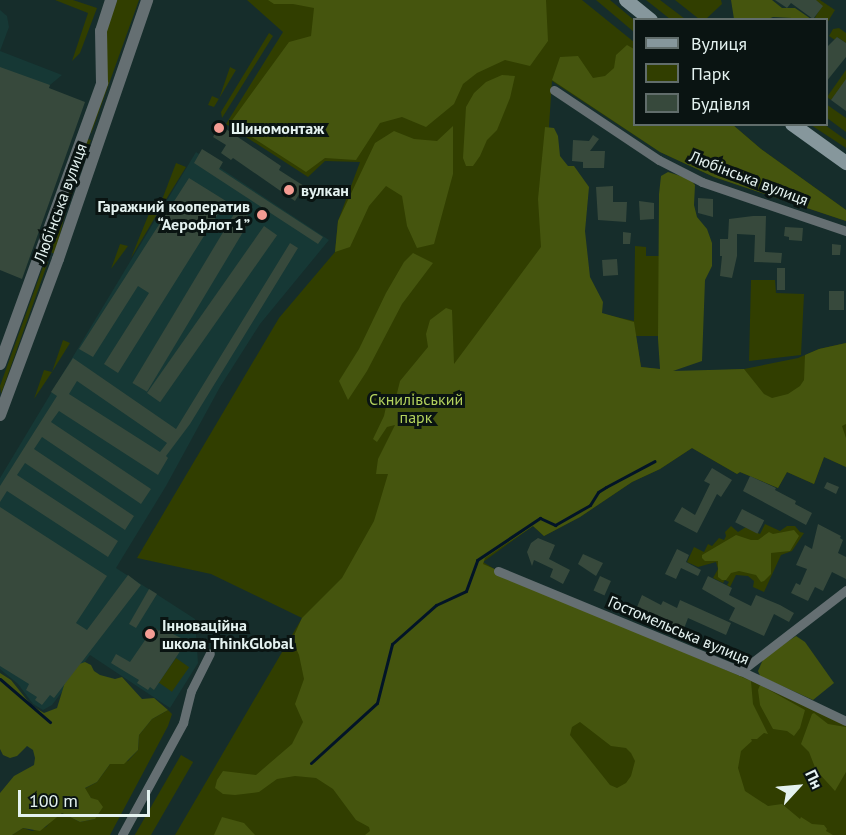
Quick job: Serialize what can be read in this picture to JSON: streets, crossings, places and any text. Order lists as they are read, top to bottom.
{
  "streets": {
    "street": ["Любінська вулиця", "Гостомельська вулиця"]
  },
  "parks": ["Скнилівський парк"],
  "places": [
    "Шиномонтаж",
    "вулкан",
    "Гаражний кооператив “Аерофлот 1”",
    "Інноваційна школа ThinkGlobal"
  ],
  "legend": ["Вулиця", "Парк", "Будівля"],
  "scale_bar": "100 m",
  "north": "top right"
}
